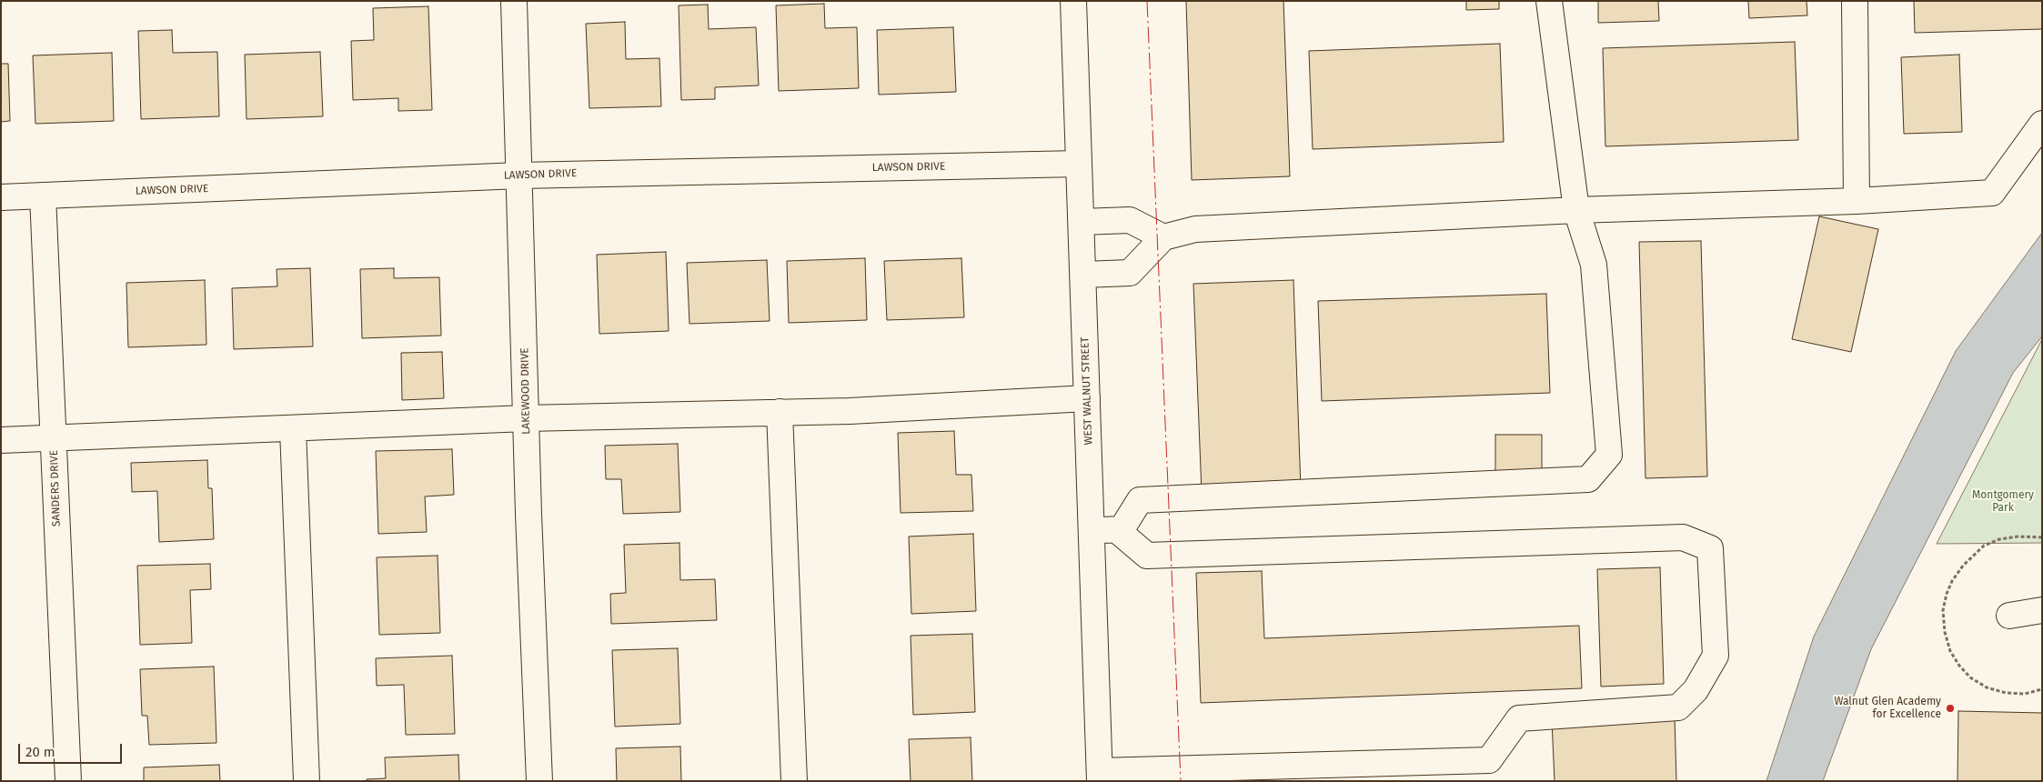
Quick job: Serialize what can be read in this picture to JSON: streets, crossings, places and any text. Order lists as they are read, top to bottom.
{
  "streets": {
    "street": [
      "LAWSON DRIVE",
      "LAKEWOOD DRIVE",
      "WEST WALNUT STREET",
      "SANDERS DRIVE"
    ]
  },
  "crossings": [
    ["LAWSON DRIVE", "LAKEWOOD DRIVE"],
    ["LAWSON DRIVE", "WEST WALNUT STREET"],
    ["LAWSON DRIVE", "SANDERS DRIVE"]
  ],
  "parks": ["Montgomery Park"],
  "places": ["Walnut Glen Academy for Excellence"],
  "scale_bar": "20 m"
}
